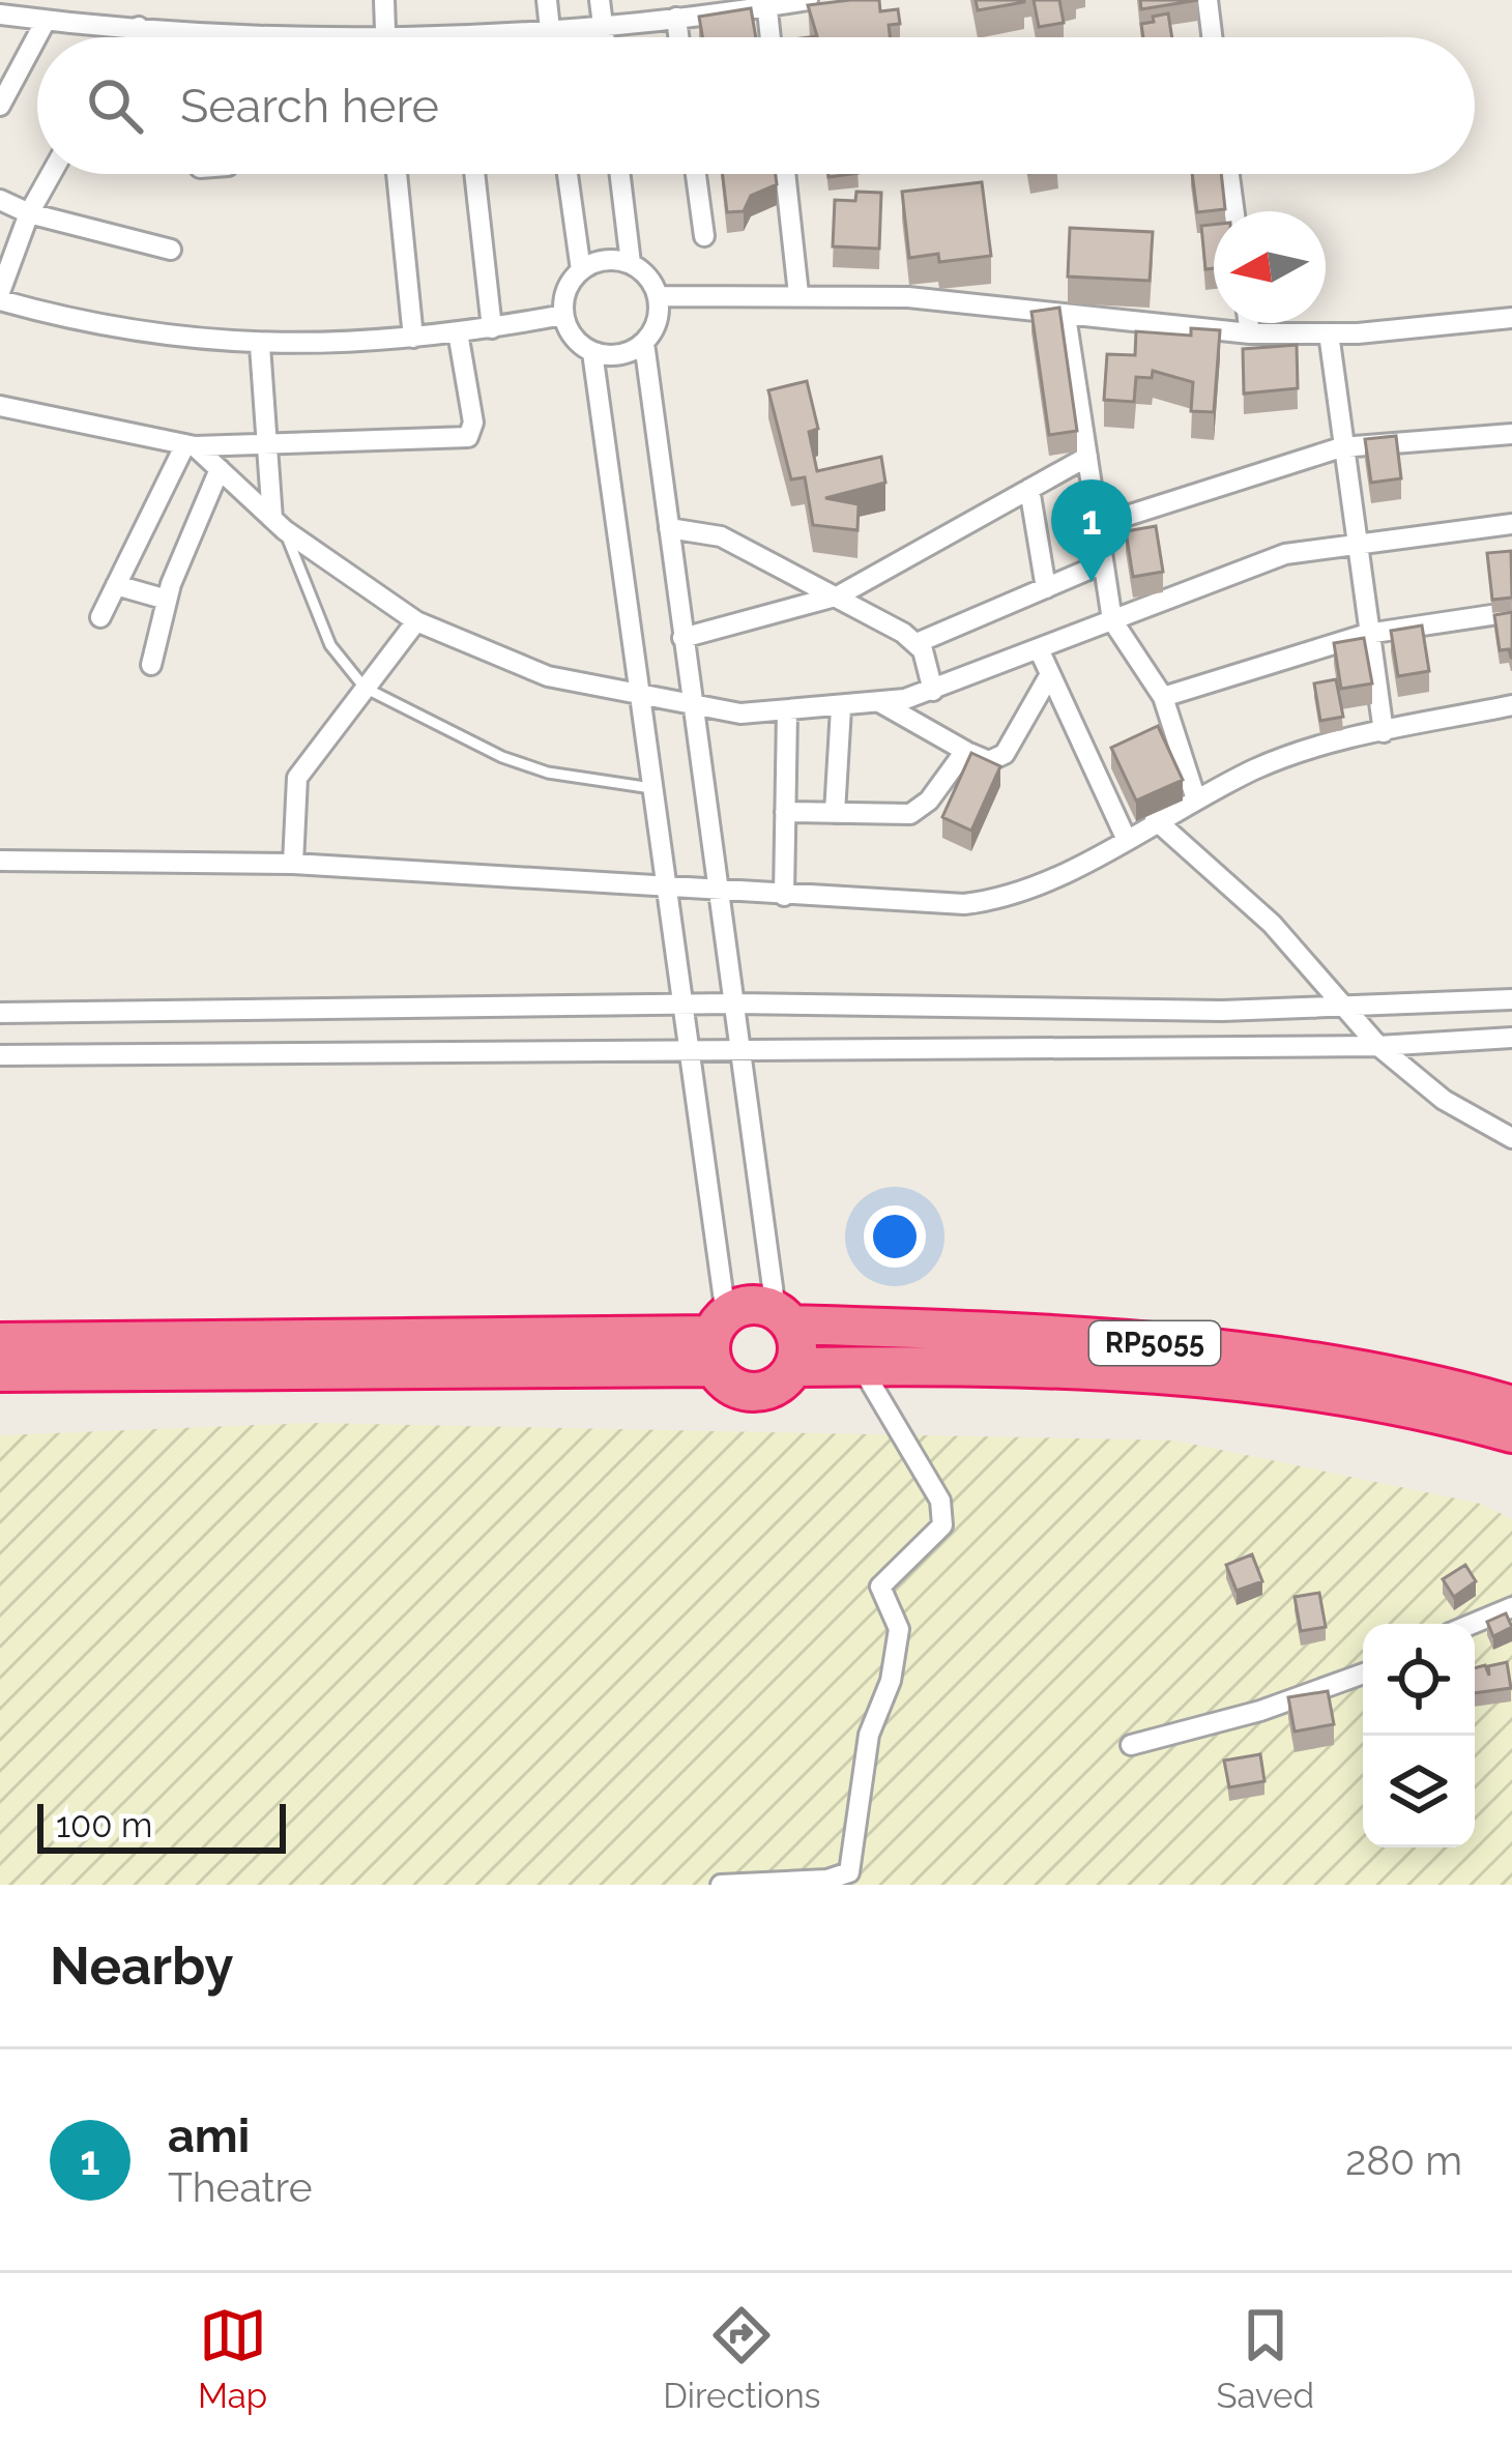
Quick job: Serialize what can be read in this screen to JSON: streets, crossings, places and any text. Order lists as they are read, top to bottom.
{
  "streets": {
    "highway": ["RP5055"]
  },
  "scale_bar": "100 m",
  "north": "left",
  "page": {
    "search": "Search here",
    "pins": "1",
    "scale": "100 m",
    "heading": "Nearby",
    "list": [
      {
        "mark": "1",
        "name": "ami",
        "note": "Theatre",
        "value": "280 m"
      }
    ],
    "nav": ["Map", "Directions", "Saved"]
  }
}
